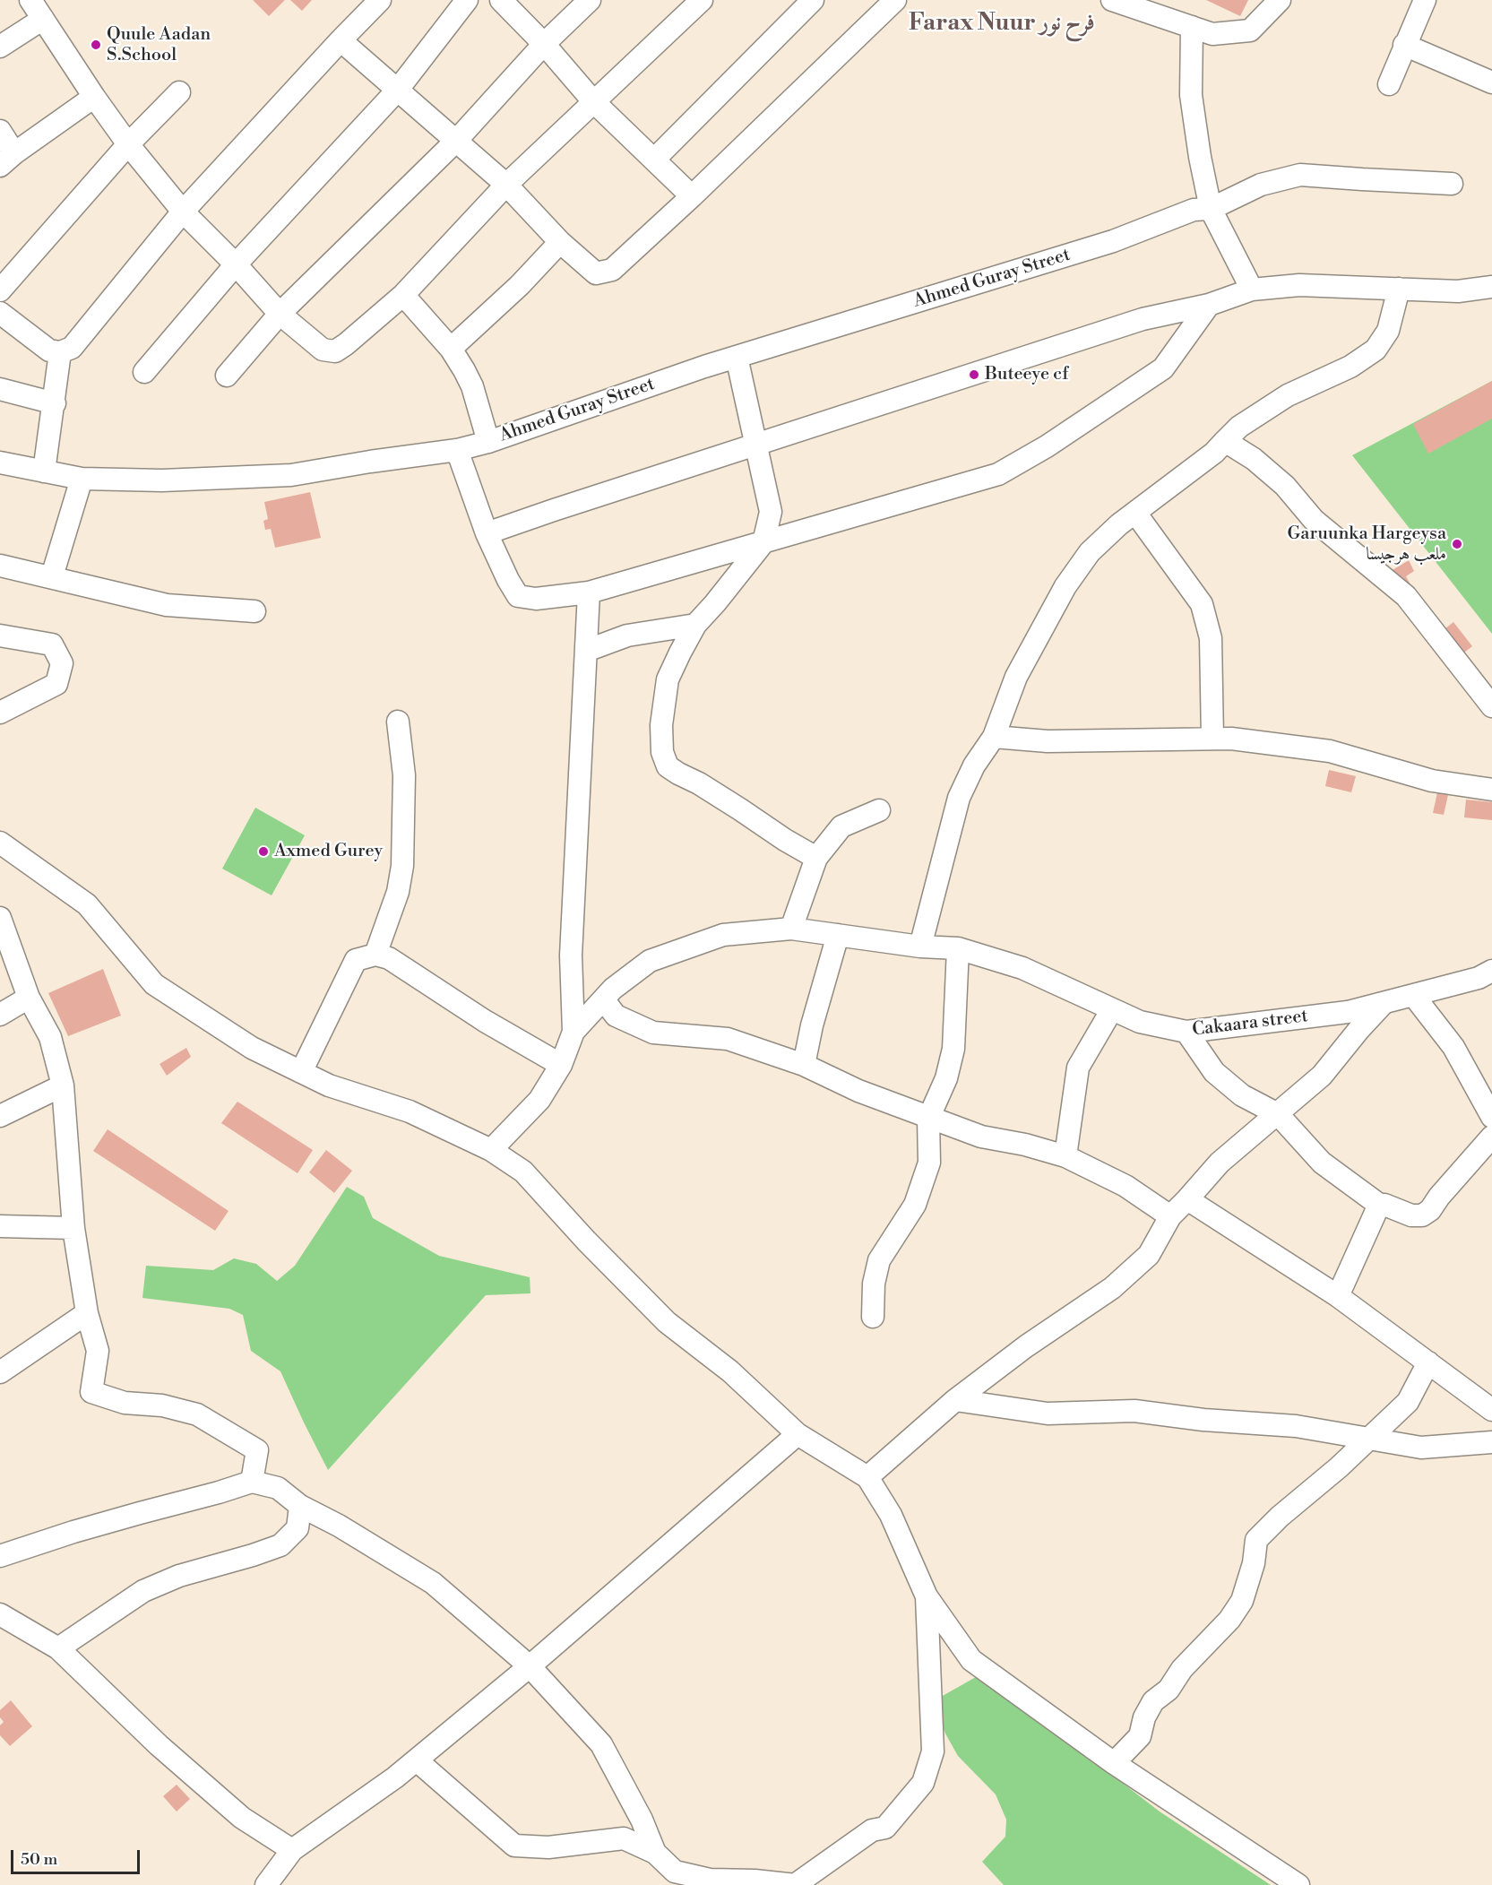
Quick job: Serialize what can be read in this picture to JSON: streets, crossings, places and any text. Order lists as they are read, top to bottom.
{
  "streets": {
    "street": ["Ahmed Guray Street", "Cakaara street"]
  },
  "districts": ["Farax Nuur فرح نور"],
  "places": [
    "Quule Aadan S.School",
    "Buteeye cf",
    "Garuunka Hargeysa ملعب هرجيسا",
    "Axmed Gurey"
  ],
  "scale_bar": "50 m"
}
